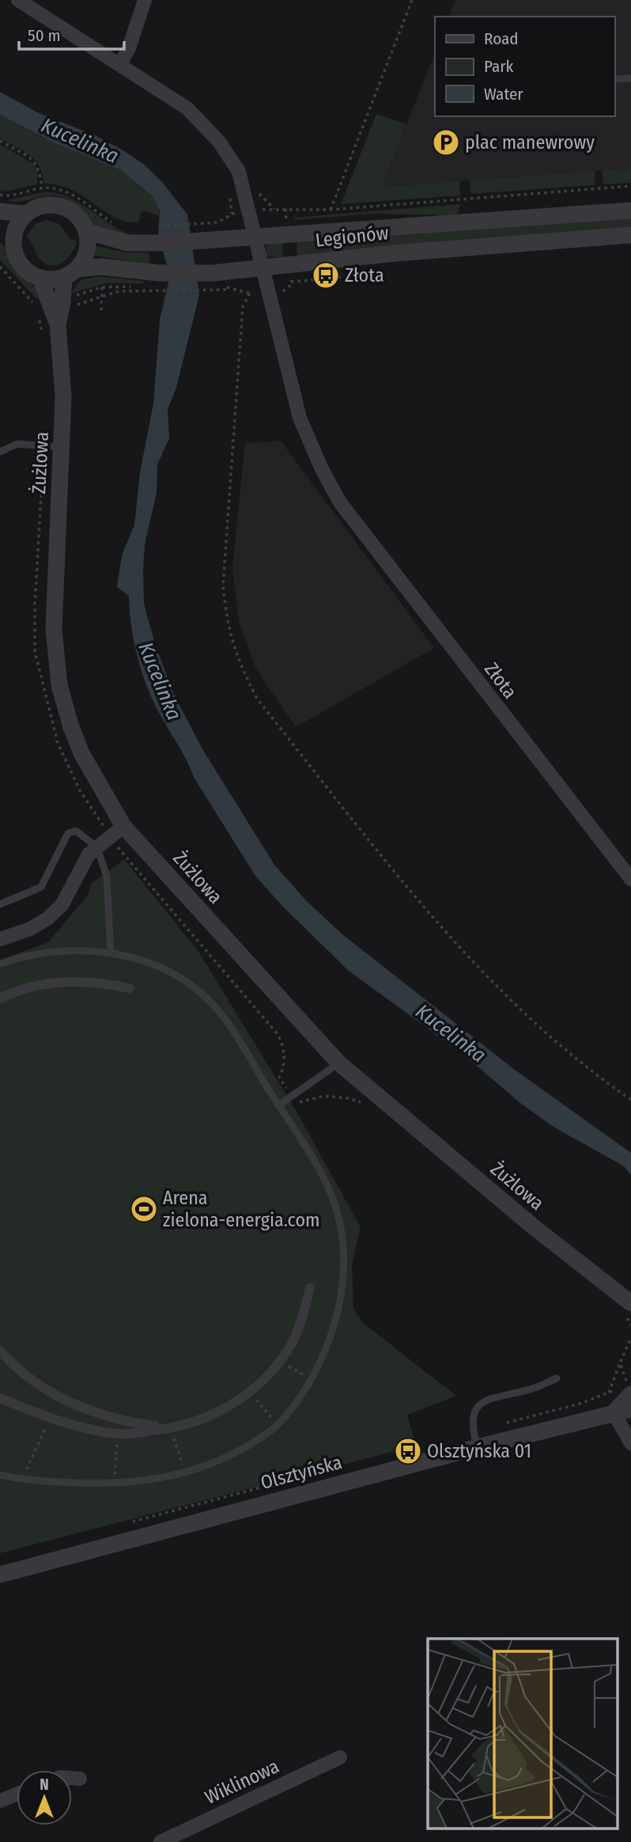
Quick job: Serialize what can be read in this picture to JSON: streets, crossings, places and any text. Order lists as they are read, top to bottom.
{
  "streets": {
    "street": [
      "Legionów",
      "Żużlowa",
      "Złota",
      "Olsztyńska",
      "Wiklinowa"
    ]
  },
  "crossings": [
    ["Legionów", "Żużlowa"],
    ["Legionów", "Złota"]
  ],
  "water": ["Kucelinka"],
  "places": {
    "parking": ["plac manewrowy"],
    "bus stop": ["Złota", "Olsztyńska 01"],
    "sports": ["Arena zielona-energia.com"]
  },
  "legend": ["Road", "Park", "Water"],
  "scale_bar": "50 m",
  "north": "top"
}
